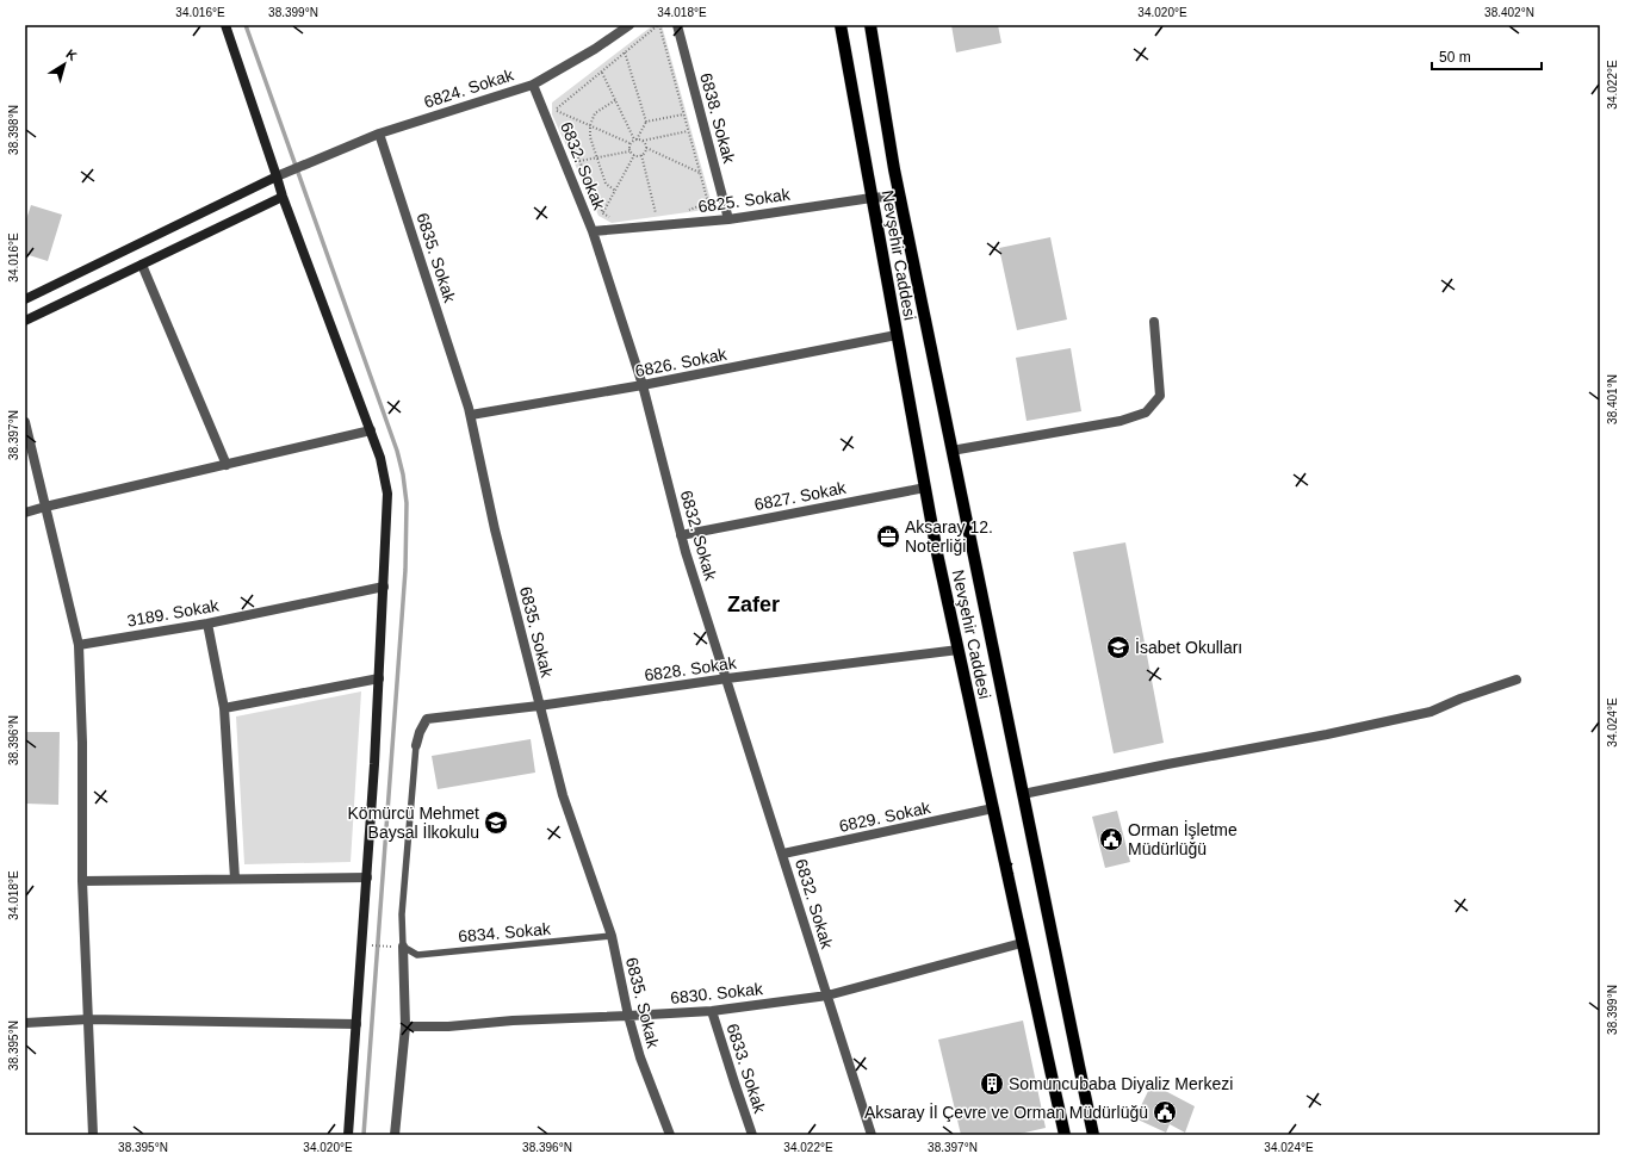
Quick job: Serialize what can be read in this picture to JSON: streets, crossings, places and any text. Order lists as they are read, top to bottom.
{
  "streets": {
    "main road": ["Nevşehir Caddesi"],
    "street": [
      "6824. Sokak",
      "6838. Sokak",
      "6832. Sokak",
      "6825. Sokak",
      "6835. Sokak",
      "6826. Sokak",
      "6827. Sokak",
      "3189. Sokak",
      "6828. Sokak",
      "6829. Sokak",
      "6830. Sokak",
      "6833. Sokak"
    ],
    "lane": ["6834. Sokak"]
  },
  "crossings": [
    ["6824. Sokak", "6832. Sokak"],
    ["6824. Sokak", "6835. Sokak"],
    ["6838. Sokak", "6825. Sokak"],
    ["6832. Sokak", "6825. Sokak"],
    ["6832. Sokak", "6826. Sokak"],
    ["6832. Sokak", "6827. Sokak"],
    ["6832. Sokak", "6828. Sokak"],
    ["6832. Sokak", "6829. Sokak"],
    ["6832. Sokak", "6830. Sokak"],
    ["6825. Sokak", "Nevşehir Caddesi"],
    ["Nevşehir Caddesi", "6826. Sokak"],
    ["Nevşehir Caddesi", "6827. Sokak"],
    ["Nevşehir Caddesi", "6828. Sokak"],
    ["Nevşehir Caddesi", "6829. Sokak"],
    ["Nevşehir Caddesi", "6830. Sokak"],
    ["6835. Sokak", "6826. Sokak"],
    ["6835. Sokak", "6828. Sokak"],
    ["6835. Sokak", "6834. Sokak"],
    ["6835. Sokak", "6830. Sokak"],
    ["6830. Sokak", "6833. Sokak"]
  ],
  "districts": ["Zafer"],
  "places": {
    "office": ["Aksaray 12. Noterliği"],
    "school or university": ["İsabet Okulları", "Kömürcü Mehmet Baysal İlkokulu"],
    "public building": ["Orman İşletme Müdürlüğü", "Aksaray İl Çevre ve Orman Müdürlüğü"],
    "building": ["Somuncubaba Diyaliz Merkezi"]
  },
  "scale_bar": "50 m",
  "north": "top right",
  "coordinates": [
    "34.016°E",
    "38.399°N",
    "34.018°E",
    "34.020°E",
    "38.402°N",
    "34.022°E",
    "38.398°N",
    "38.401°N",
    "38.397°N",
    "34.024°E",
    "38.396°N",
    "38.395°N"
  ]
}
